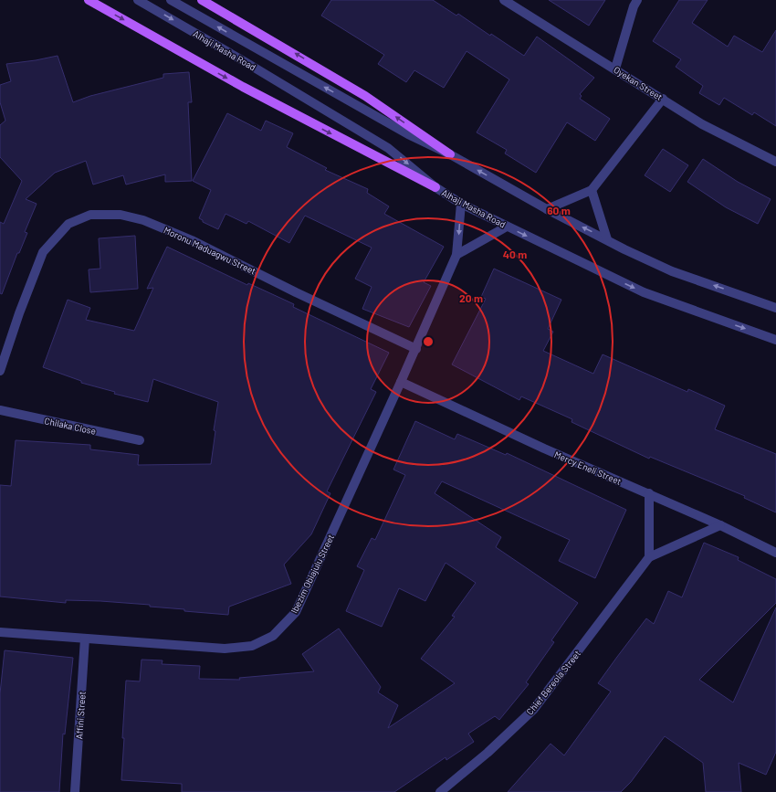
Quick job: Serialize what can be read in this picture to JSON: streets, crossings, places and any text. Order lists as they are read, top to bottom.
{
  "streets": {
    "street": [
      "Alhaji Masha Road",
      "Oyekan Street",
      "Moronu Maduagwu Street",
      "Chilaka Close",
      "Mercy Eneli Street",
      "Ibezim Obiajulu Street",
      "Chief Bereola Street",
      "Affini Street"
    ]
  },
  "crossings": [
    ["Alhaji Masha Road", "Ibezim Obiajulu Street"],
    ["Moronu Maduagwu Street", "Ibezim Obiajulu Street"],
    ["Mercy Eneli Street", "Ibezim Obiajulu Street"],
    ["Ibezim Obiajulu Street", "Affini Street"]
  ],
  "rings": ["60 m", "40 m", "20 m"]
}
